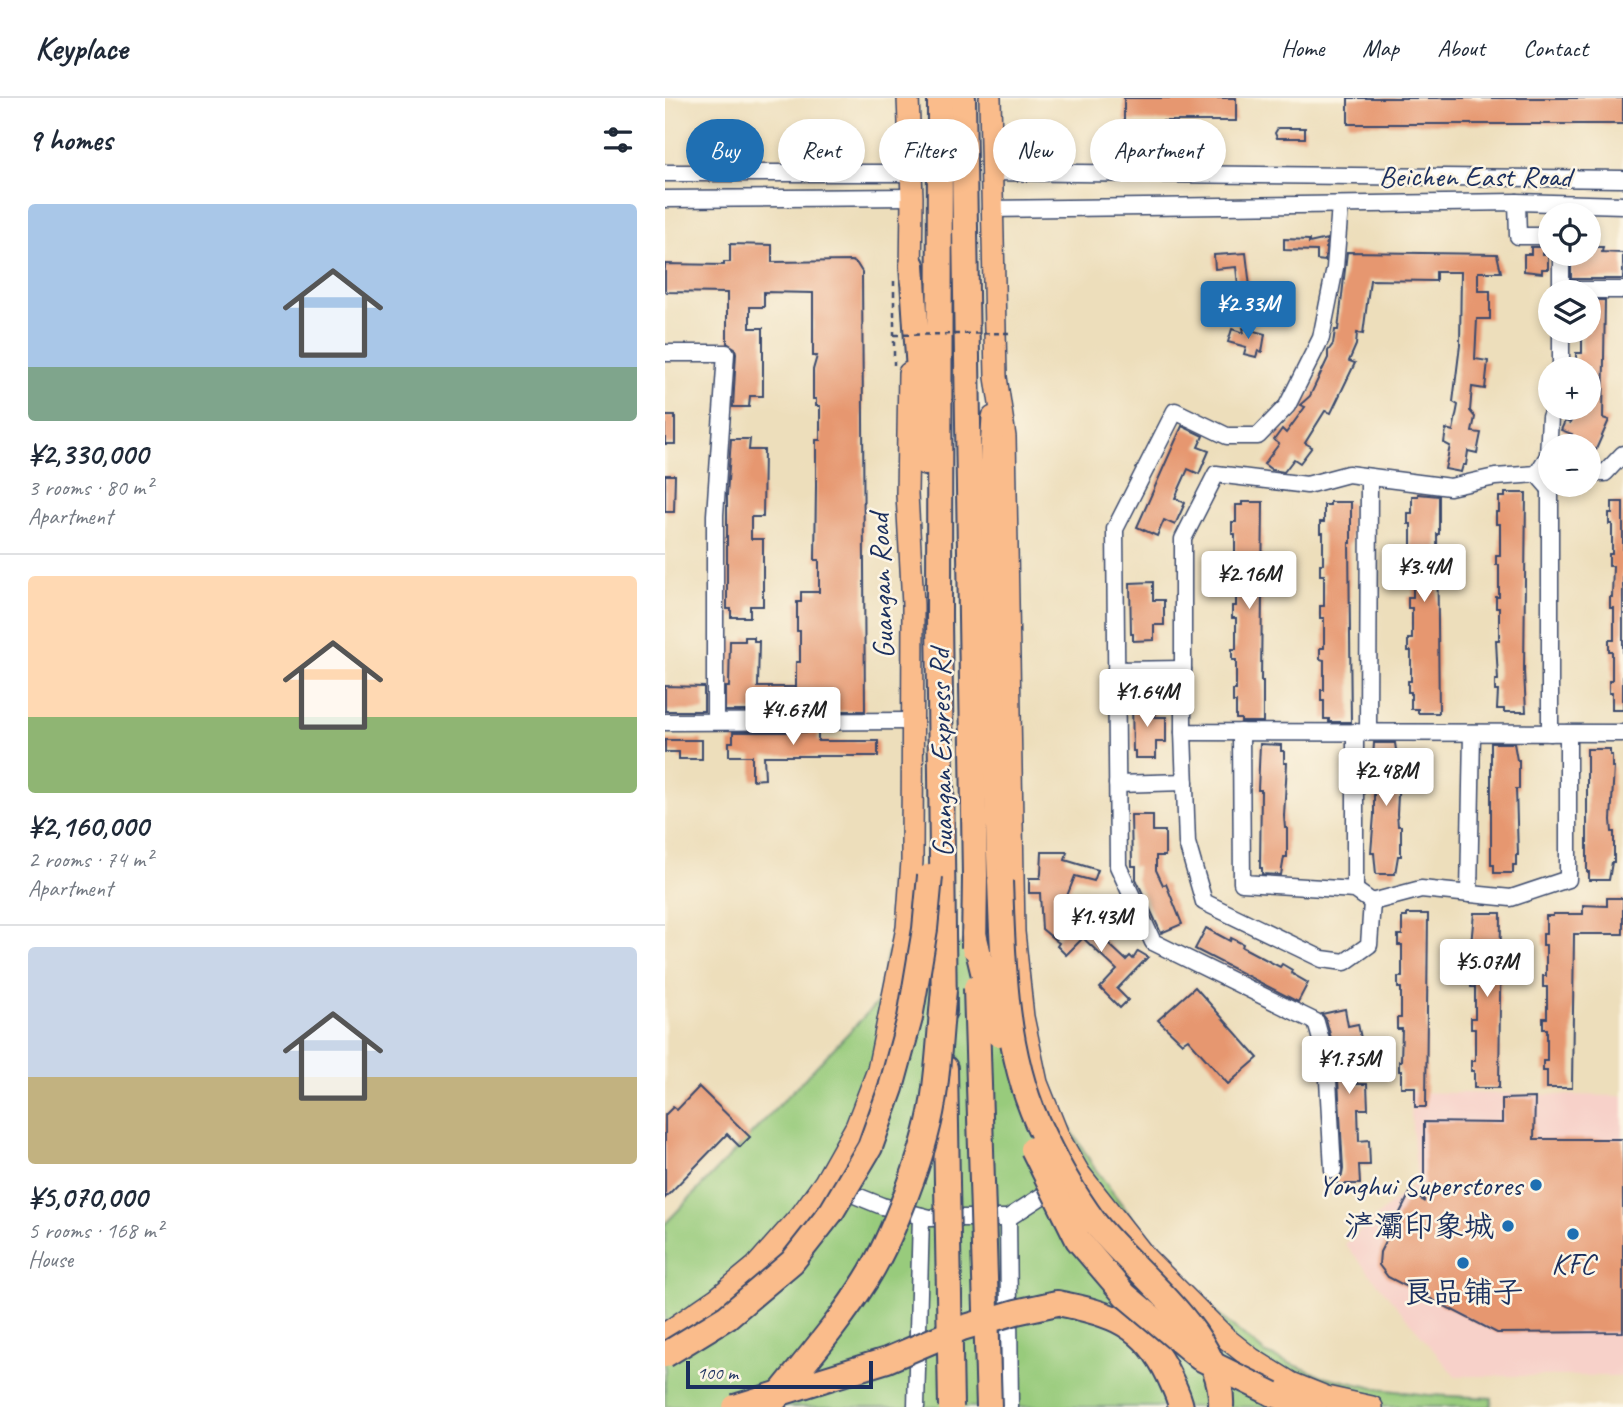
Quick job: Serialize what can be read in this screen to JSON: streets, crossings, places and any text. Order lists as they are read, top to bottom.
{
  "streets": {
    "highway": ["Guangan Express Rd"],
    "main road": ["Guangan Road"],
    "street": ["Beichen East Road"]
  },
  "places": [
    "Yonghui Superstores",
    "浐灞印象城",
    "KFC",
    "良品铺子"
  ],
  "scale_bar": "100 m",
  "page": {
    "header": "Keyplace",
    "nav": [
      "Home",
      "Map",
      "About",
      "Contact"
    ],
    "heading": "9 homes",
    "chip": [
      "Buy",
      "Rent",
      "Filters",
      "New",
      "Apartment"
    ],
    "list": [
      {
        "name": "¥2,330,000",
        "note": "3 rooms · 80 m² · Apartment"
      },
      {
        "name": "¥2,160,000",
        "note": "2 rooms · 74 m² · Apartment"
      },
      {
        "name": "¥5,070,000",
        "note": "5 rooms · 168 m² · House"
      }
    ],
    "map_buttons": ["+", "−"],
    "price": [
      "¥2.33M",
      "¥3.4M",
      "¥2.16M",
      "¥1.64M",
      "¥4.67M",
      "¥2.48M",
      "¥1.43M",
      "¥5.07M",
      "¥1.75M"
    ],
    "scale": "100 m"
  }
}
